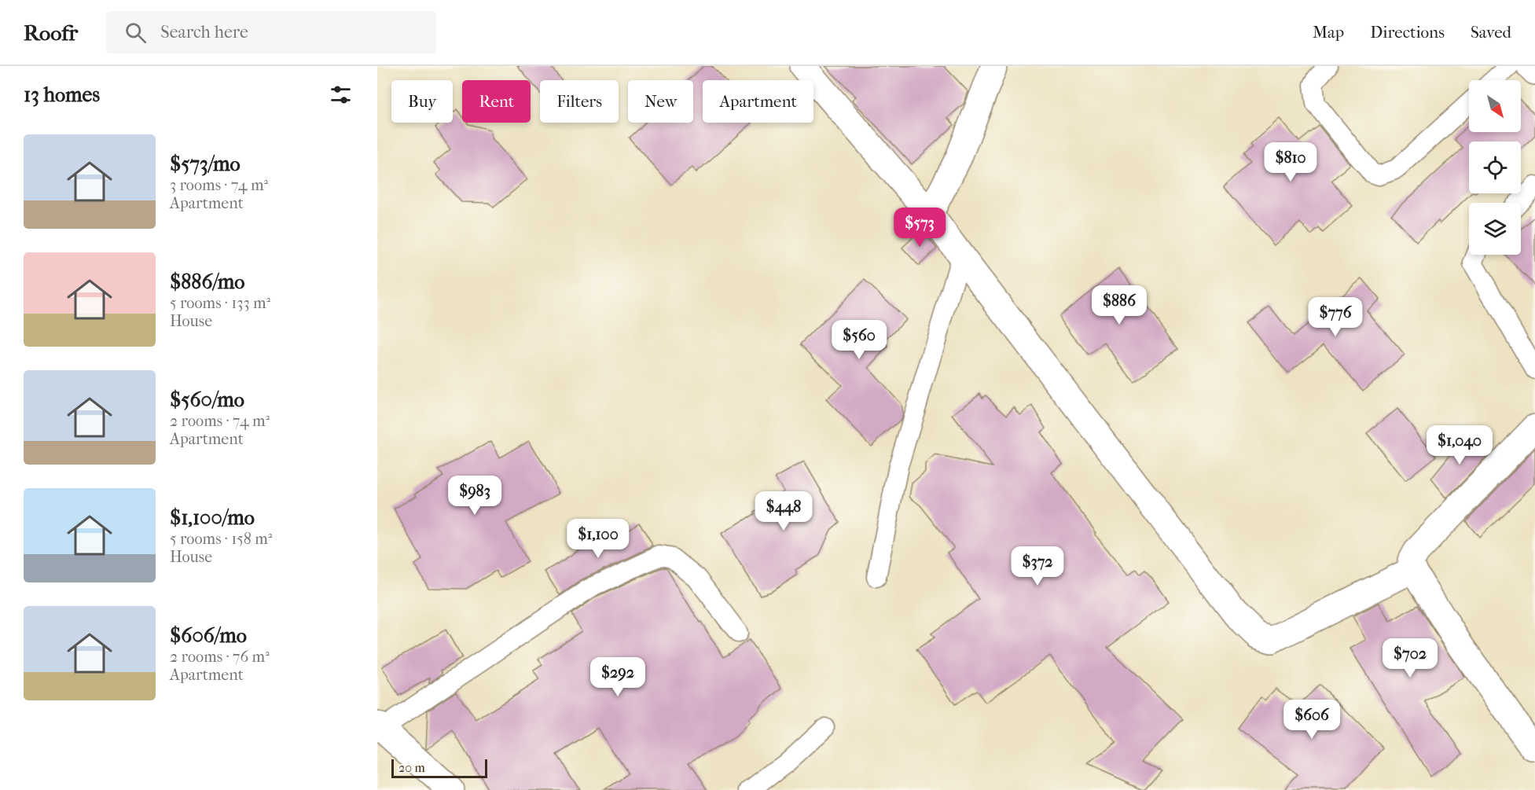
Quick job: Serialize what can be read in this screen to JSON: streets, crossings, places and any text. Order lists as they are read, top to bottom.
{
  "scale_bar": "20 m",
  "north": "bottom right",
  "page": {
    "header": "Roofr",
    "search": "Search here",
    "nav": ["Map", "Directions", "Saved"],
    "heading": "13 homes",
    "chip": [
      "Buy",
      "Rent",
      "Filters",
      "New",
      "Apartment"
    ],
    "list": [
      {
        "name": "$573/mo",
        "note": "3 rooms · 74 m² · Apartment"
      },
      {
        "name": "$886/mo",
        "note": "5 rooms · 133 m² · House"
      },
      {
        "name": "$560/mo",
        "note": "2 rooms · 74 m² · Apartment"
      },
      {
        "name": "$1,100/mo",
        "note": "5 rooms · 158 m² · House"
      },
      {
        "name": "$606/mo",
        "note": "2 rooms · 76 m² · Apartment"
      }
    ],
    "price": [
      "$810",
      "$573",
      "$886",
      "$776",
      "$560",
      "$1,040",
      "$983",
      "$448",
      "$1,100",
      "$372",
      "$702",
      "$292",
      "$606"
    ],
    "scale": "20 m"
  }
}
